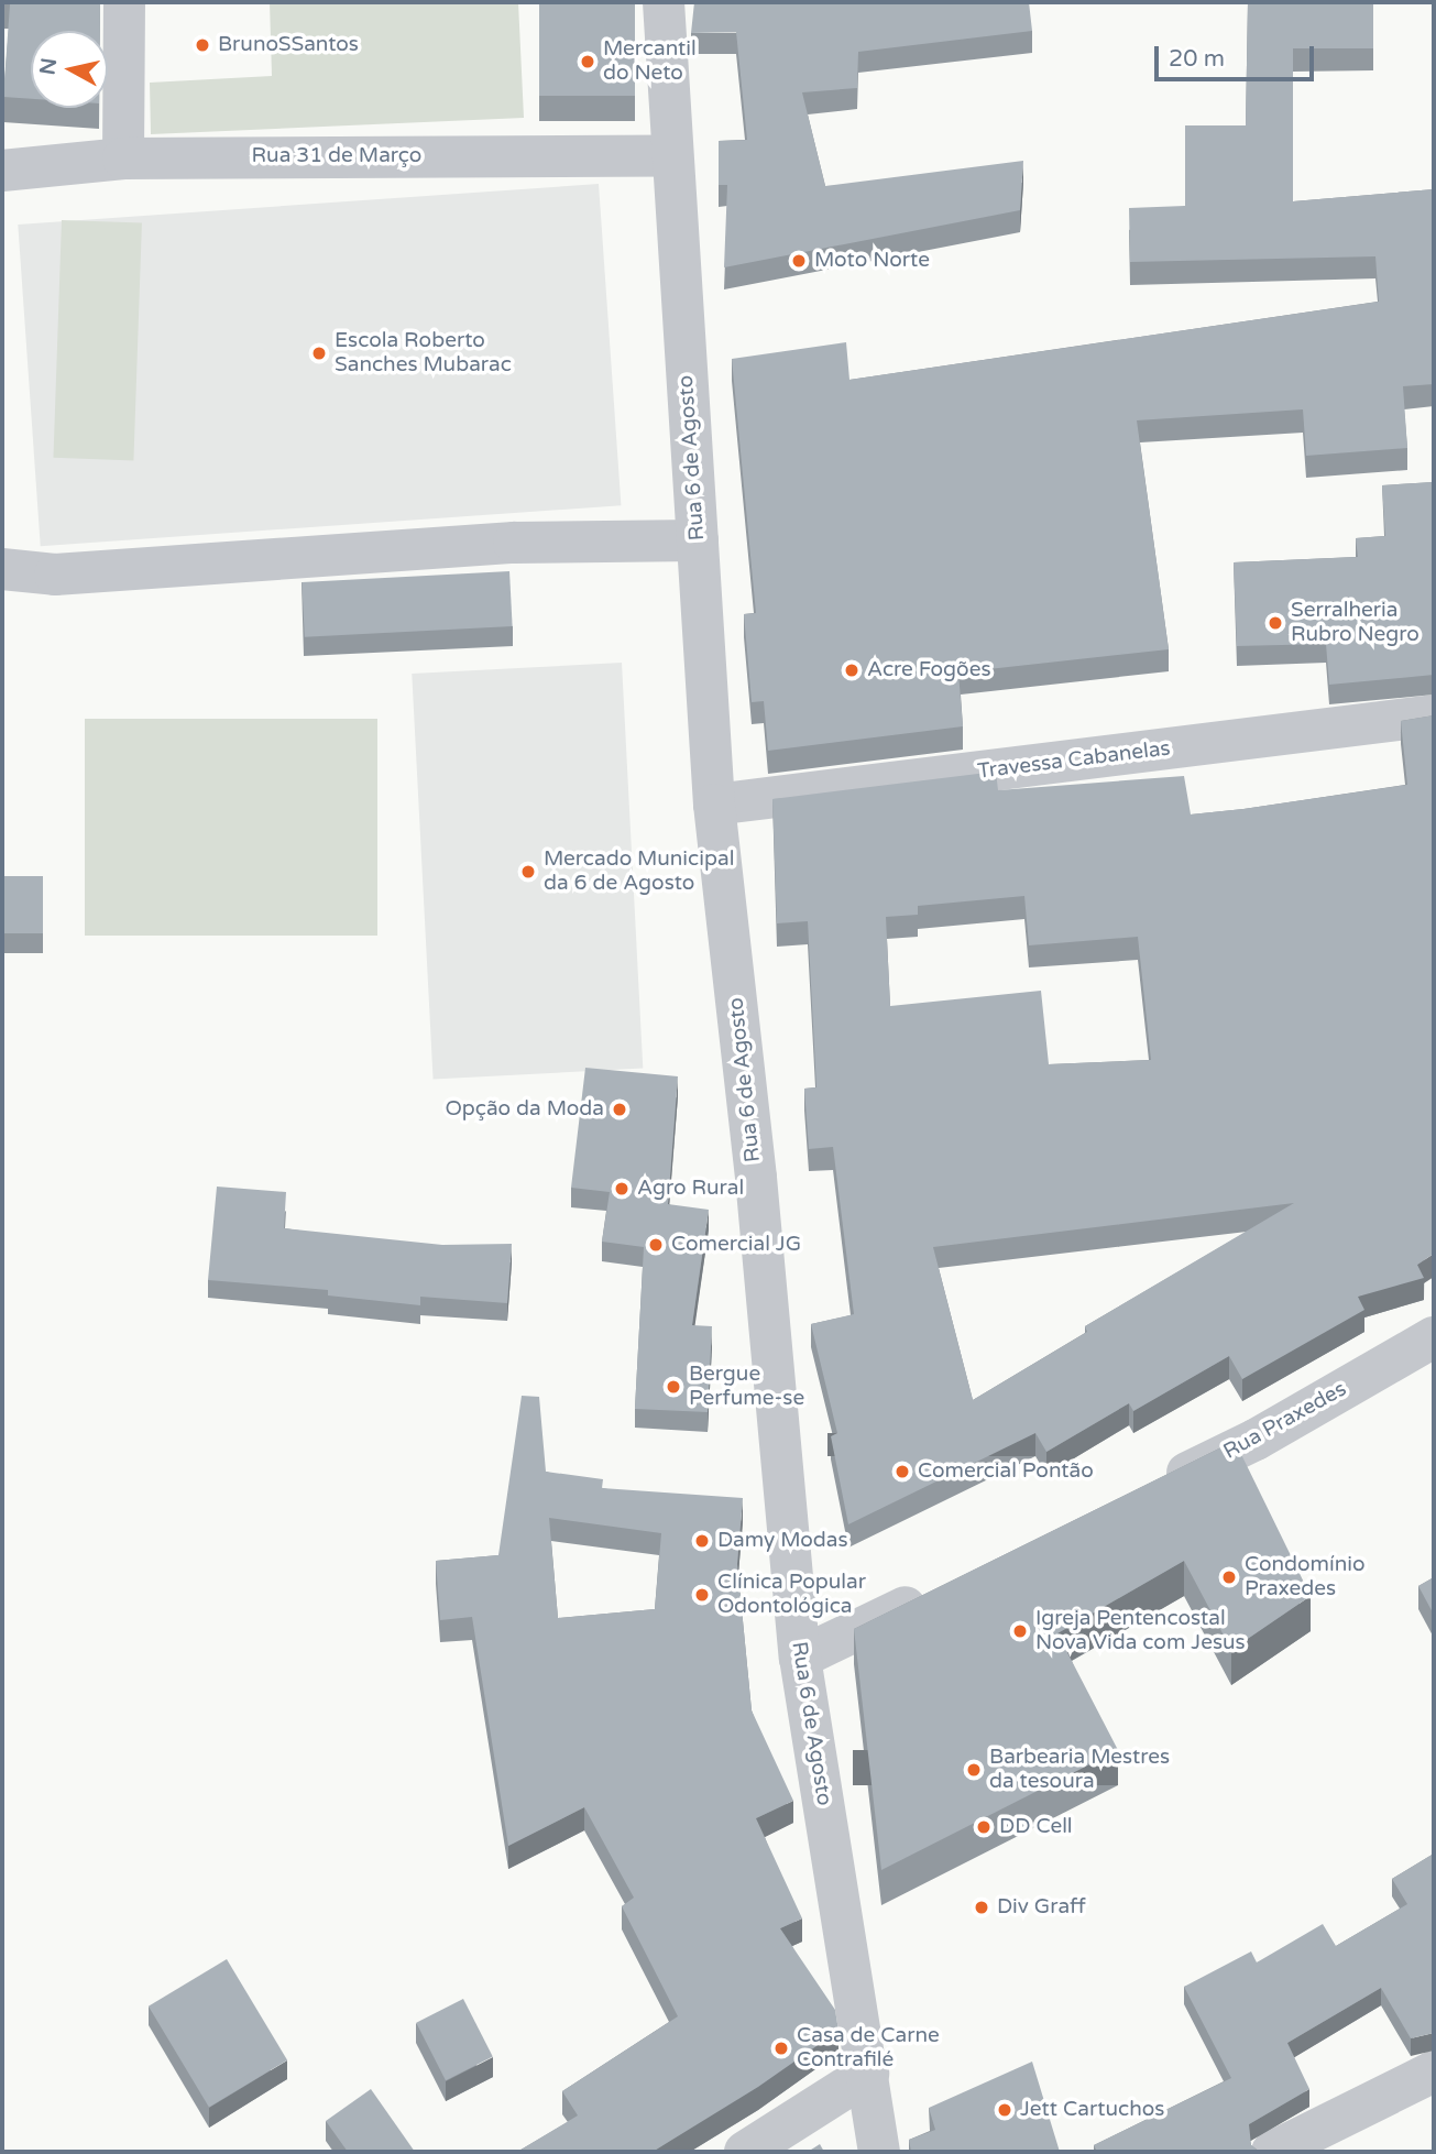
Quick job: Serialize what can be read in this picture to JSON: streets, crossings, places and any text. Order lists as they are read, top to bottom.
{
  "streets": {
    "street": [
      "Rua 31 de Março",
      "Rua 6 de Agosto",
      "Travessa Cabanelas",
      "Rua Praxedes"
    ]
  },
  "crossings": [
    ["Rua 31 de Março", "Rua 6 de Agosto"],
    ["Rua 6 de Agosto", "Travessa Cabanelas"]
  ],
  "places": [
    "BrunoSSantos",
    "Mercantil do Neto",
    "Moto Norte",
    "Escola Roberto Sanches Mubarac",
    "Serralheria Rubro Negro",
    "Acre Fogões",
    "Mercado Municipal da 6 de Agosto",
    "Opção da Moda",
    "Agro Rural",
    "Comercial JG",
    "Bergue Perfume-se",
    "Comercial Pontão",
    "Damy Modas",
    "Condomínio Praxedes",
    "Clínica Popular Odontológica",
    "Igreja Pentencostal Nova Vida com Jesus",
    "Barbearia Mestres da tesoura",
    "DD Cell",
    "Div Graff",
    "Casa de Carne Contrafilé",
    "Jett Cartuchos"
  ],
  "scale_bar": "20 m",
  "north": "left"
}
